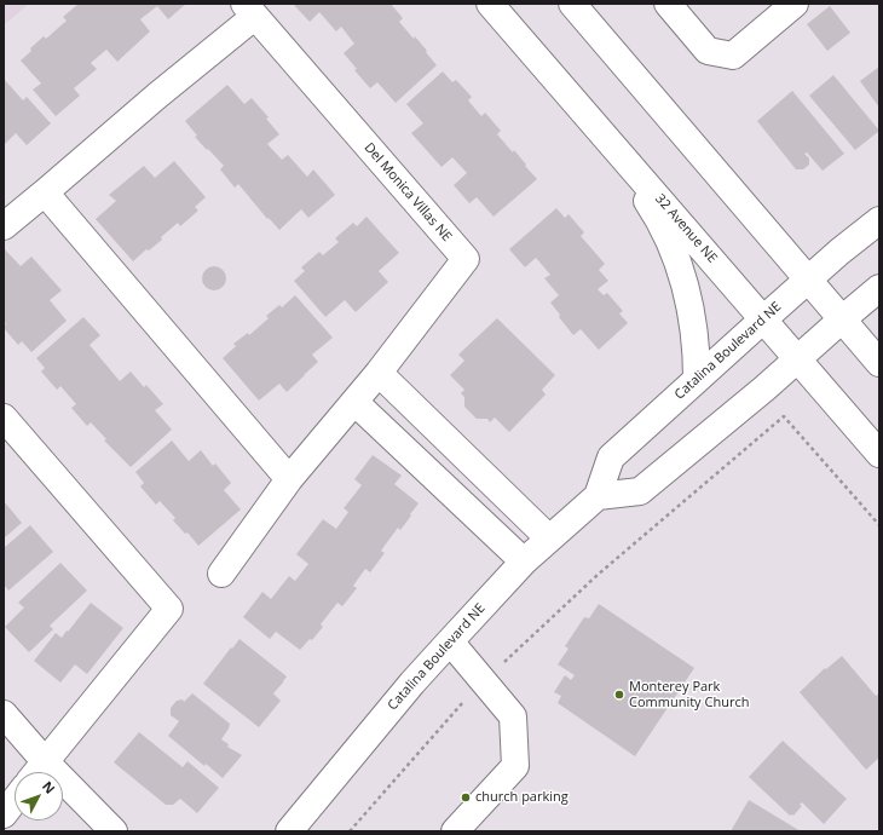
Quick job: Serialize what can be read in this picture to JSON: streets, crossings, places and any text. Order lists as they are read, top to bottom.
{
  "streets": {
    "street": ["Del Monica Villas NE", "32 Avenue NE", "Catalina Boulevard NE"]
  },
  "crossings": [
    ["32 Avenue NE", "Catalina Boulevard NE"]
  ],
  "places": ["Monterey Park Community Church", "church parking"],
  "north": "top right"
}
